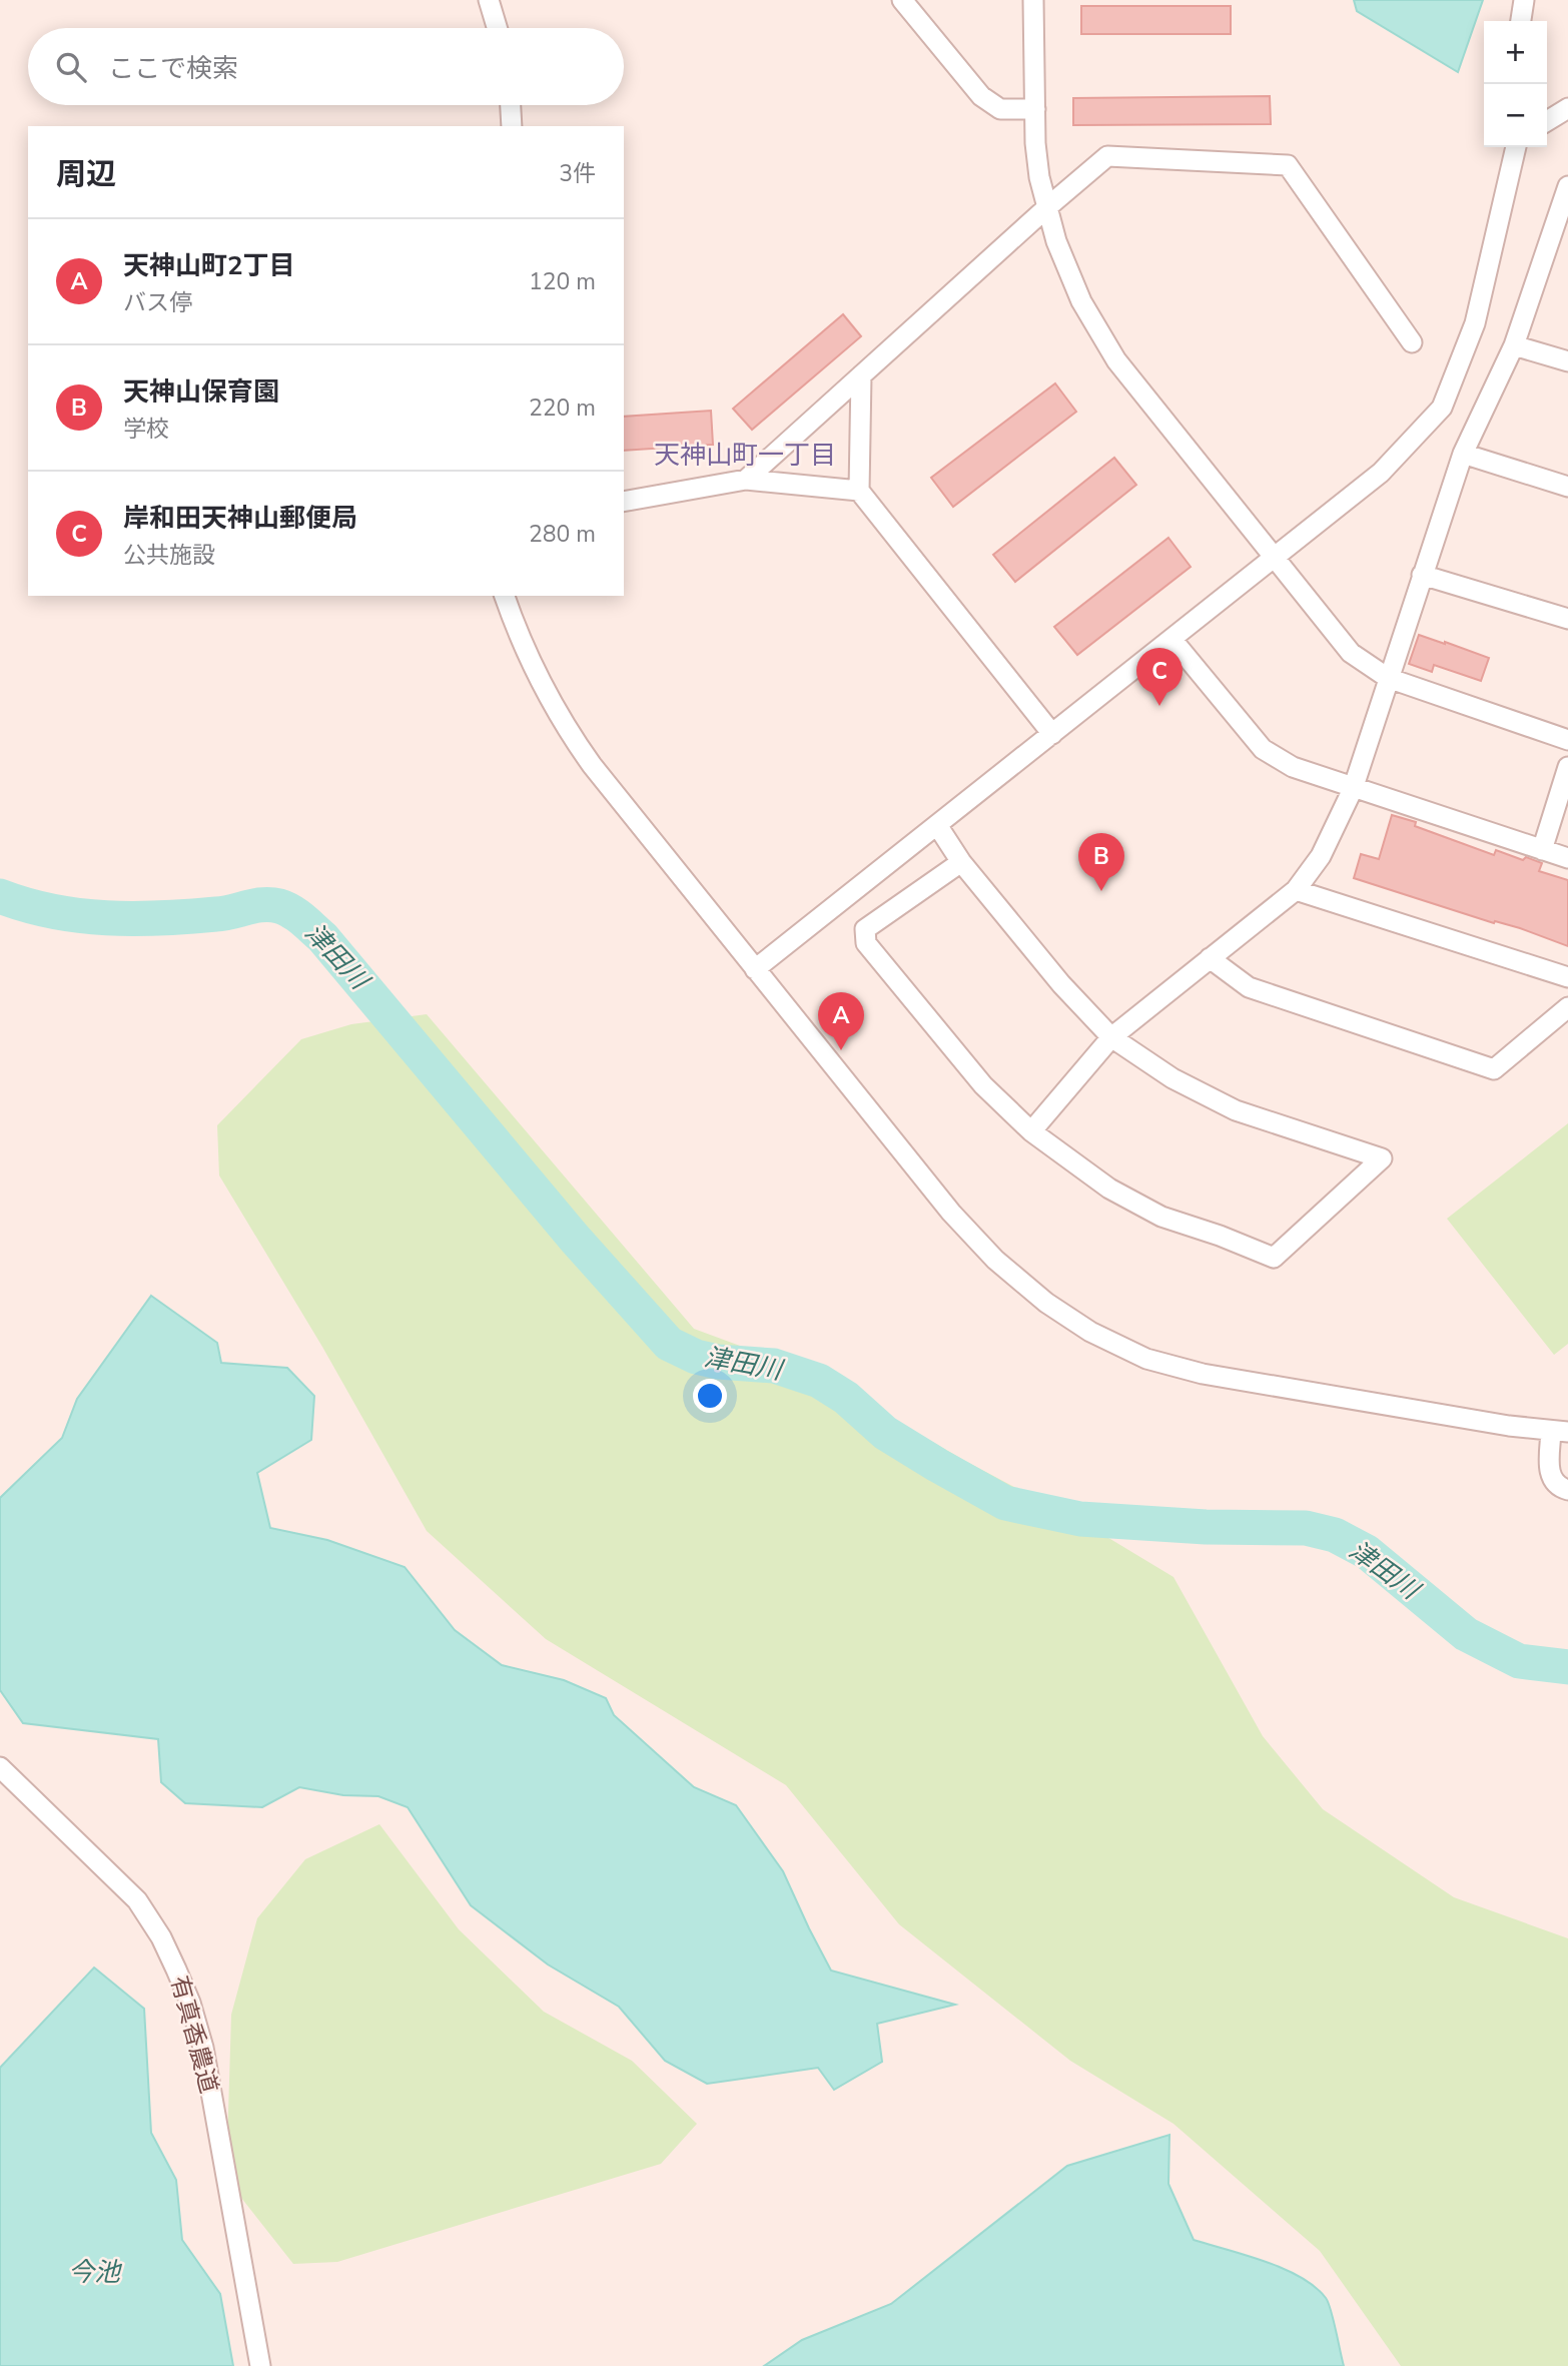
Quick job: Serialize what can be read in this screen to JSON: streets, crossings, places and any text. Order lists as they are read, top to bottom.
{
  "streets": {
    "street": ["有真香農道"]
  },
  "districts": ["天神山町一丁目"],
  "water": ["津田川", "今池"],
  "page": {
    "map_buttons": ["+", "−"],
    "search": "ここで検索",
    "heading": ["周辺", "3件"],
    "list": [
      {
        "mark": "A",
        "name": "天神山町2丁目",
        "note": "バス停",
        "value": "120 m"
      },
      {
        "mark": "B",
        "name": "天神山保育園",
        "note": "学校",
        "value": "220 m"
      },
      {
        "mark": "C",
        "name": "岸和田天神山郵便局",
        "note": "公共施設",
        "value": "280 m"
      }
    ],
    "pins": ["C", "B", "A"]
  }
}
